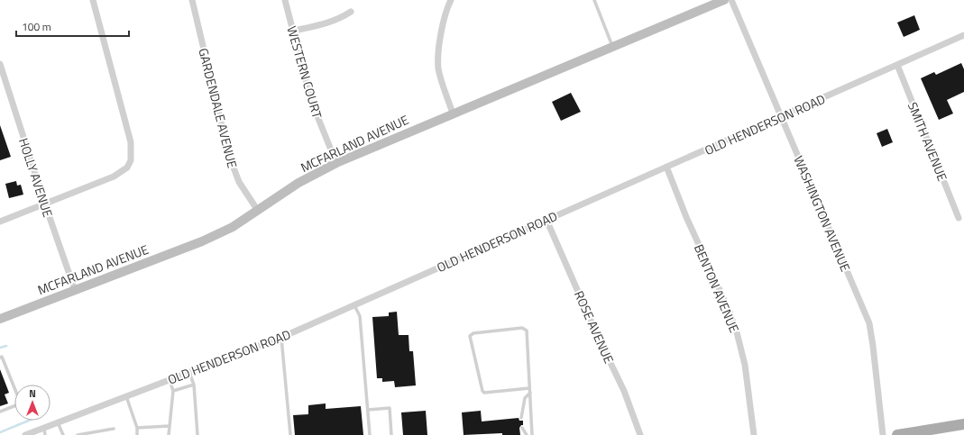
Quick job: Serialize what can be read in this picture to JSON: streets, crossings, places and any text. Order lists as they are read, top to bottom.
{
  "streets": {
    "street": [
      "WESTERN COURT",
      "GARDENDALE AVENUE",
      "OLD HENDERSON ROAD",
      "SMITH AVENUE",
      "MCFARLAND AVENUE",
      "HOLLY AVENUE",
      "WASHINGTON AVENUE",
      "BENTON AVENUE",
      "ROSE AVENUE"
    ]
  },
  "crossings": [
    ["WESTERN COURT", "MCFARLAND AVENUE"],
    ["GARDENDALE AVENUE", "MCFARLAND AVENUE"],
    ["OLD HENDERSON ROAD", "SMITH AVENUE"],
    ["OLD HENDERSON ROAD", "WASHINGTON AVENUE"],
    ["OLD HENDERSON ROAD", "BENTON AVENUE"],
    ["OLD HENDERSON ROAD", "ROSE AVENUE"],
    ["MCFARLAND AVENUE", "HOLLY AVENUE"]
  ],
  "scale_bar": "100 m",
  "north": "top"
}
